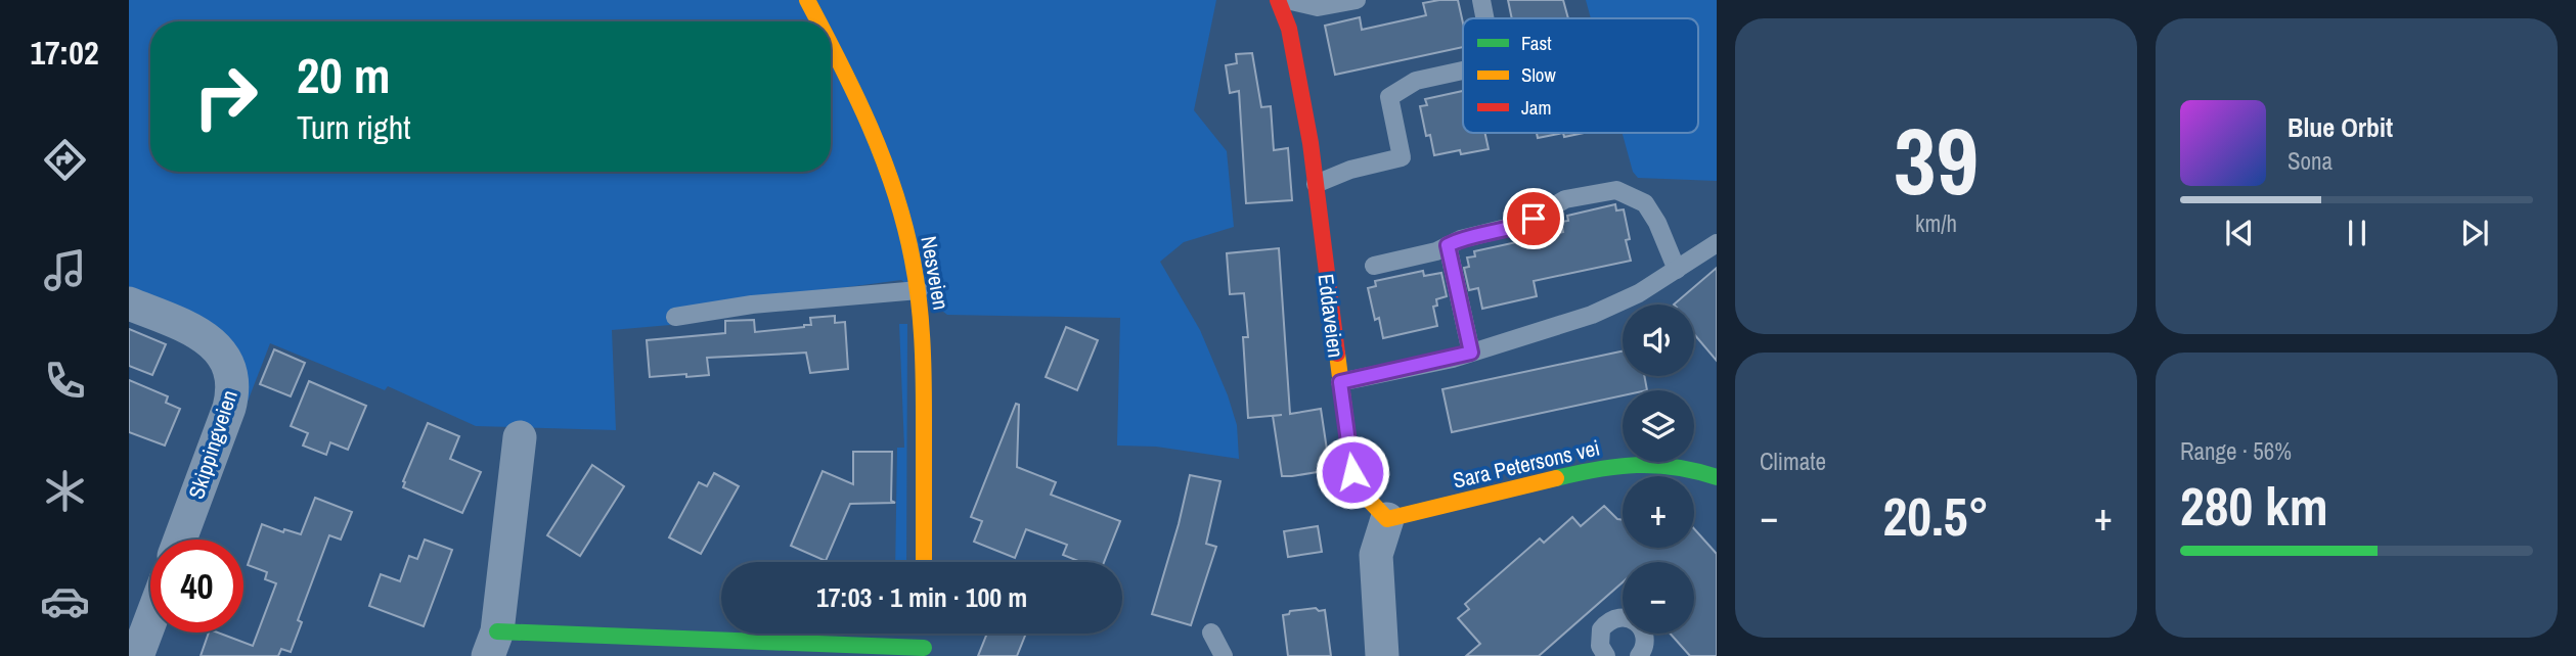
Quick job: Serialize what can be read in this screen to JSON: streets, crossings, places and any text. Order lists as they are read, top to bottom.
{
  "streets": {
    "street": [
      "Nesveien",
      "Eddaveien",
      "Skippingveien",
      "Sara Petersons vei"
    ]
  },
  "crossings": [
    ["Eddaveien", "Sara Petersons vei"]
  ],
  "legend": ["Fast", "Slow", "Jam"],
  "page": {
    "tabs": "17:02",
    "tile": [
      ["39", "km/h"],
      "Climate",
      ["Range · 56%", "280 km"]
    ],
    "turn": ["20 m", "Turn right"],
    "song": ["Blue Orbit", "Sona"],
    "map_buttons": ["+", "−"],
    "heat": ["−", "20.5°", "+"],
    "limit": "40",
    "trip": "17:03 · 1 min · 100 m"
  }
}
